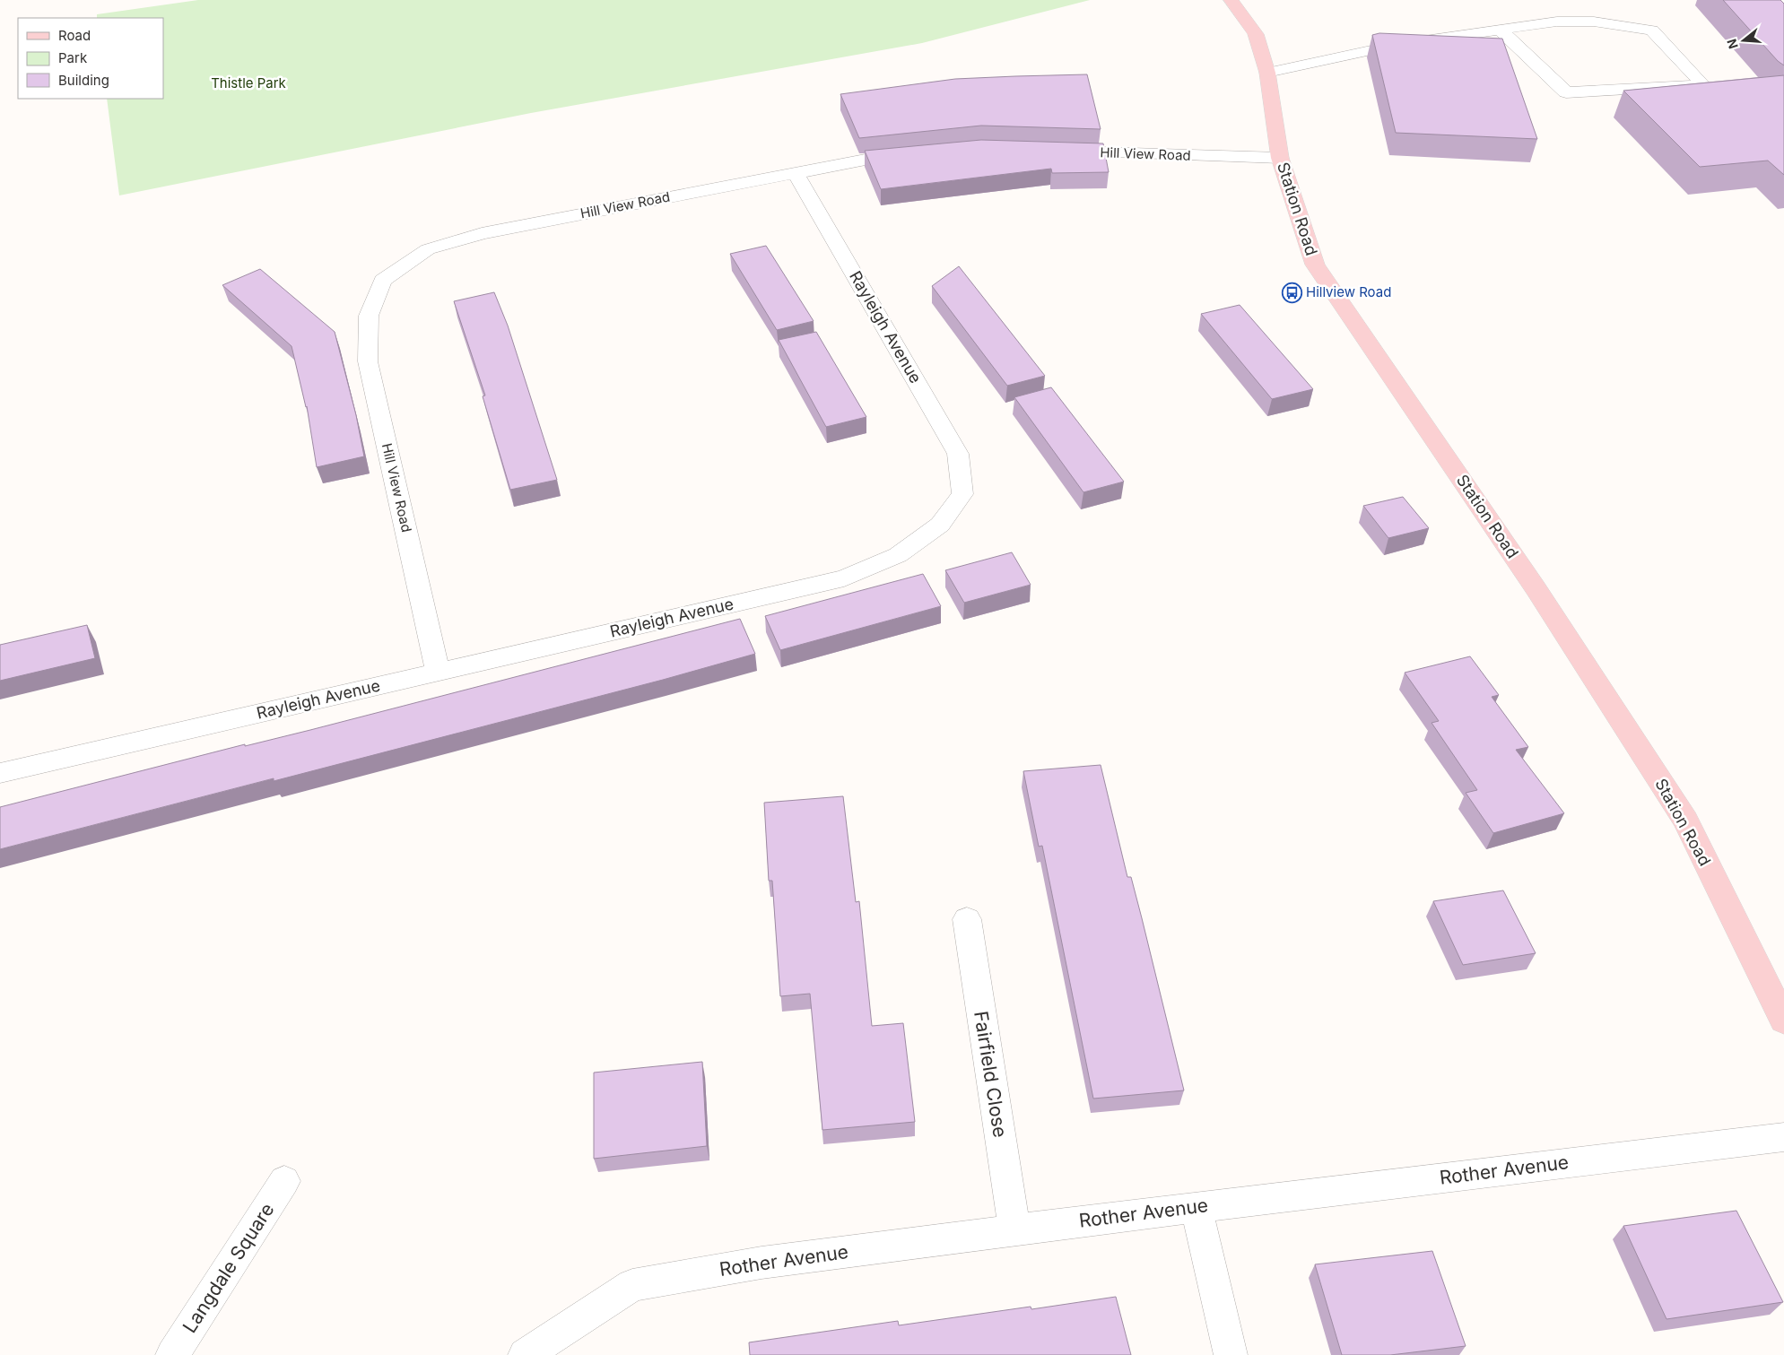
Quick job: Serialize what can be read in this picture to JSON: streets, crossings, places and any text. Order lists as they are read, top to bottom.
{
  "streets": {
    "main road": ["Station Road"],
    "street": [
      "Hill View Road",
      "Rayleigh Avenue",
      "Fairfield Close",
      "Rother Avenue",
      "Langdale Square"
    ]
  },
  "crossings": [
    ["Hill View Road", "Station Road"],
    ["Hill View Road", "Rayleigh Avenue"],
    ["Fairfield Close", "Rother Avenue"]
  ],
  "parks": ["Thistle Park"],
  "places": {
    "bus stop": ["Hillview Road"]
  },
  "legend": ["Road", "Park", "Building"],
  "north": "left"
}
